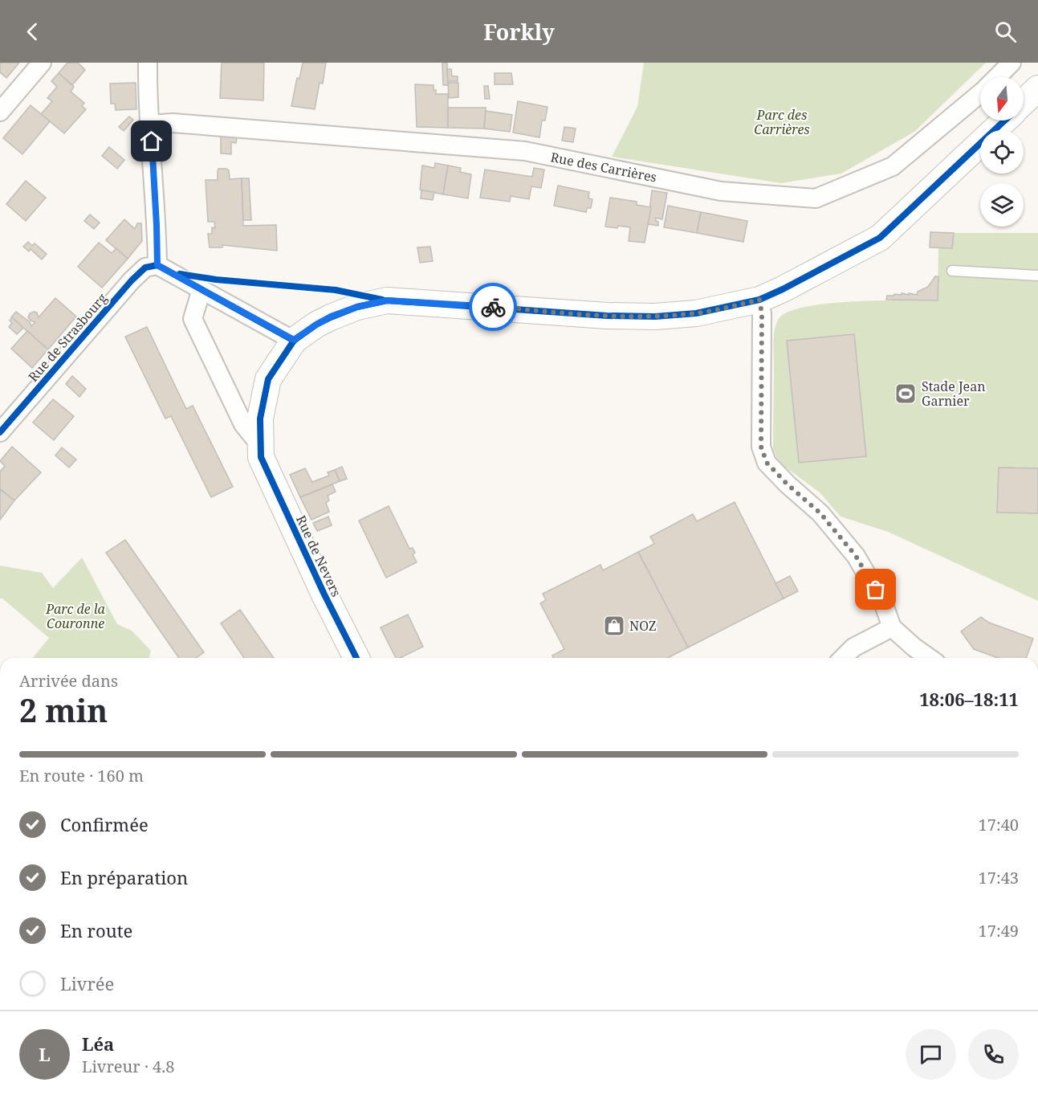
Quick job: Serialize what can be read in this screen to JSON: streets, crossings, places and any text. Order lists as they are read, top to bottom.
{
  "streets": {
    "main road": ["Rue de Nevers"],
    "street": ["Rue des Carrières", "Rue de Strasbourg"]
  },
  "parks": ["Parc des Carrières", "Parc de la Couronne"],
  "places": {
    "sports": ["Stade Jean Garnier"],
    "shop": ["NOZ"]
  },
  "north": "bottom",
  "page": {
    "header": "Forkly",
    "heading": ["2 min", "Arrivée dans", "18:06–18:11"],
    "panel": ["Léa", "Livreur · 4.8"],
    "bar": "En route · 160 m",
    "list": [
      ["Confirmée", "17:40"],
      ["En préparation", "17:43"],
      ["En route", "17:49"],
      "Livrée"
    ],
    "round": "L"
  }
}
